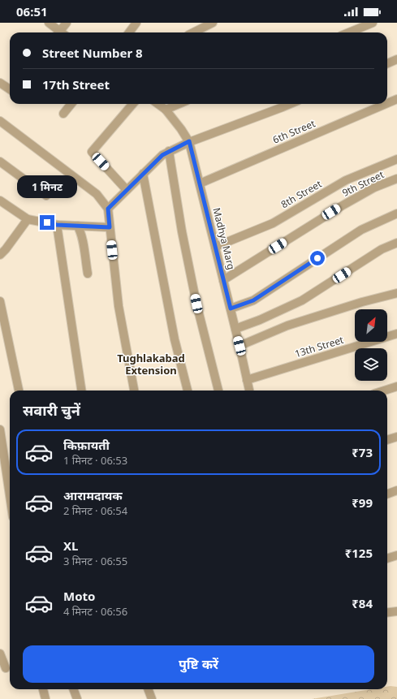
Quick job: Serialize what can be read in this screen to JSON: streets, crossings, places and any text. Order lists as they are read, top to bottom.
{
  "streets": {
    "street": [
      "6th Street",
      "9th Street",
      "8th Street",
      "Madhya Marg",
      "13th Street"
    ]
  },
  "crossings": [
    ["6th Street", "Madhya Marg"],
    ["9th Street", "Madhya Marg"],
    ["8th Street", "Madhya Marg"],
    ["Madhya Marg", "13th Street"]
  ],
  "districts": ["Tughlakabad Extension"],
  "north": "top right",
  "page": {
    "status": "06:51",
    "banner": ["Street Number 8", "17th Street"],
    "bubble": "1 मिनट",
    "heading": "सवारी चुनें",
    "list": [
      {
        "name": "किफ़ायती",
        "note": "1 मिनट · 06:53",
        "value": "₹73"
      },
      {
        "name": "आरामदायक",
        "note": "2 मिनट · 06:54",
        "value": "₹99"
      },
      {
        "name": "XL",
        "note": "3 मिनट · 06:55",
        "value": "₹125"
      },
      {
        "name": "Moto",
        "note": "4 मिनट · 06:56",
        "value": "₹84"
      }
    ],
    "buttons": "पुष्टि करें"
  }
}
